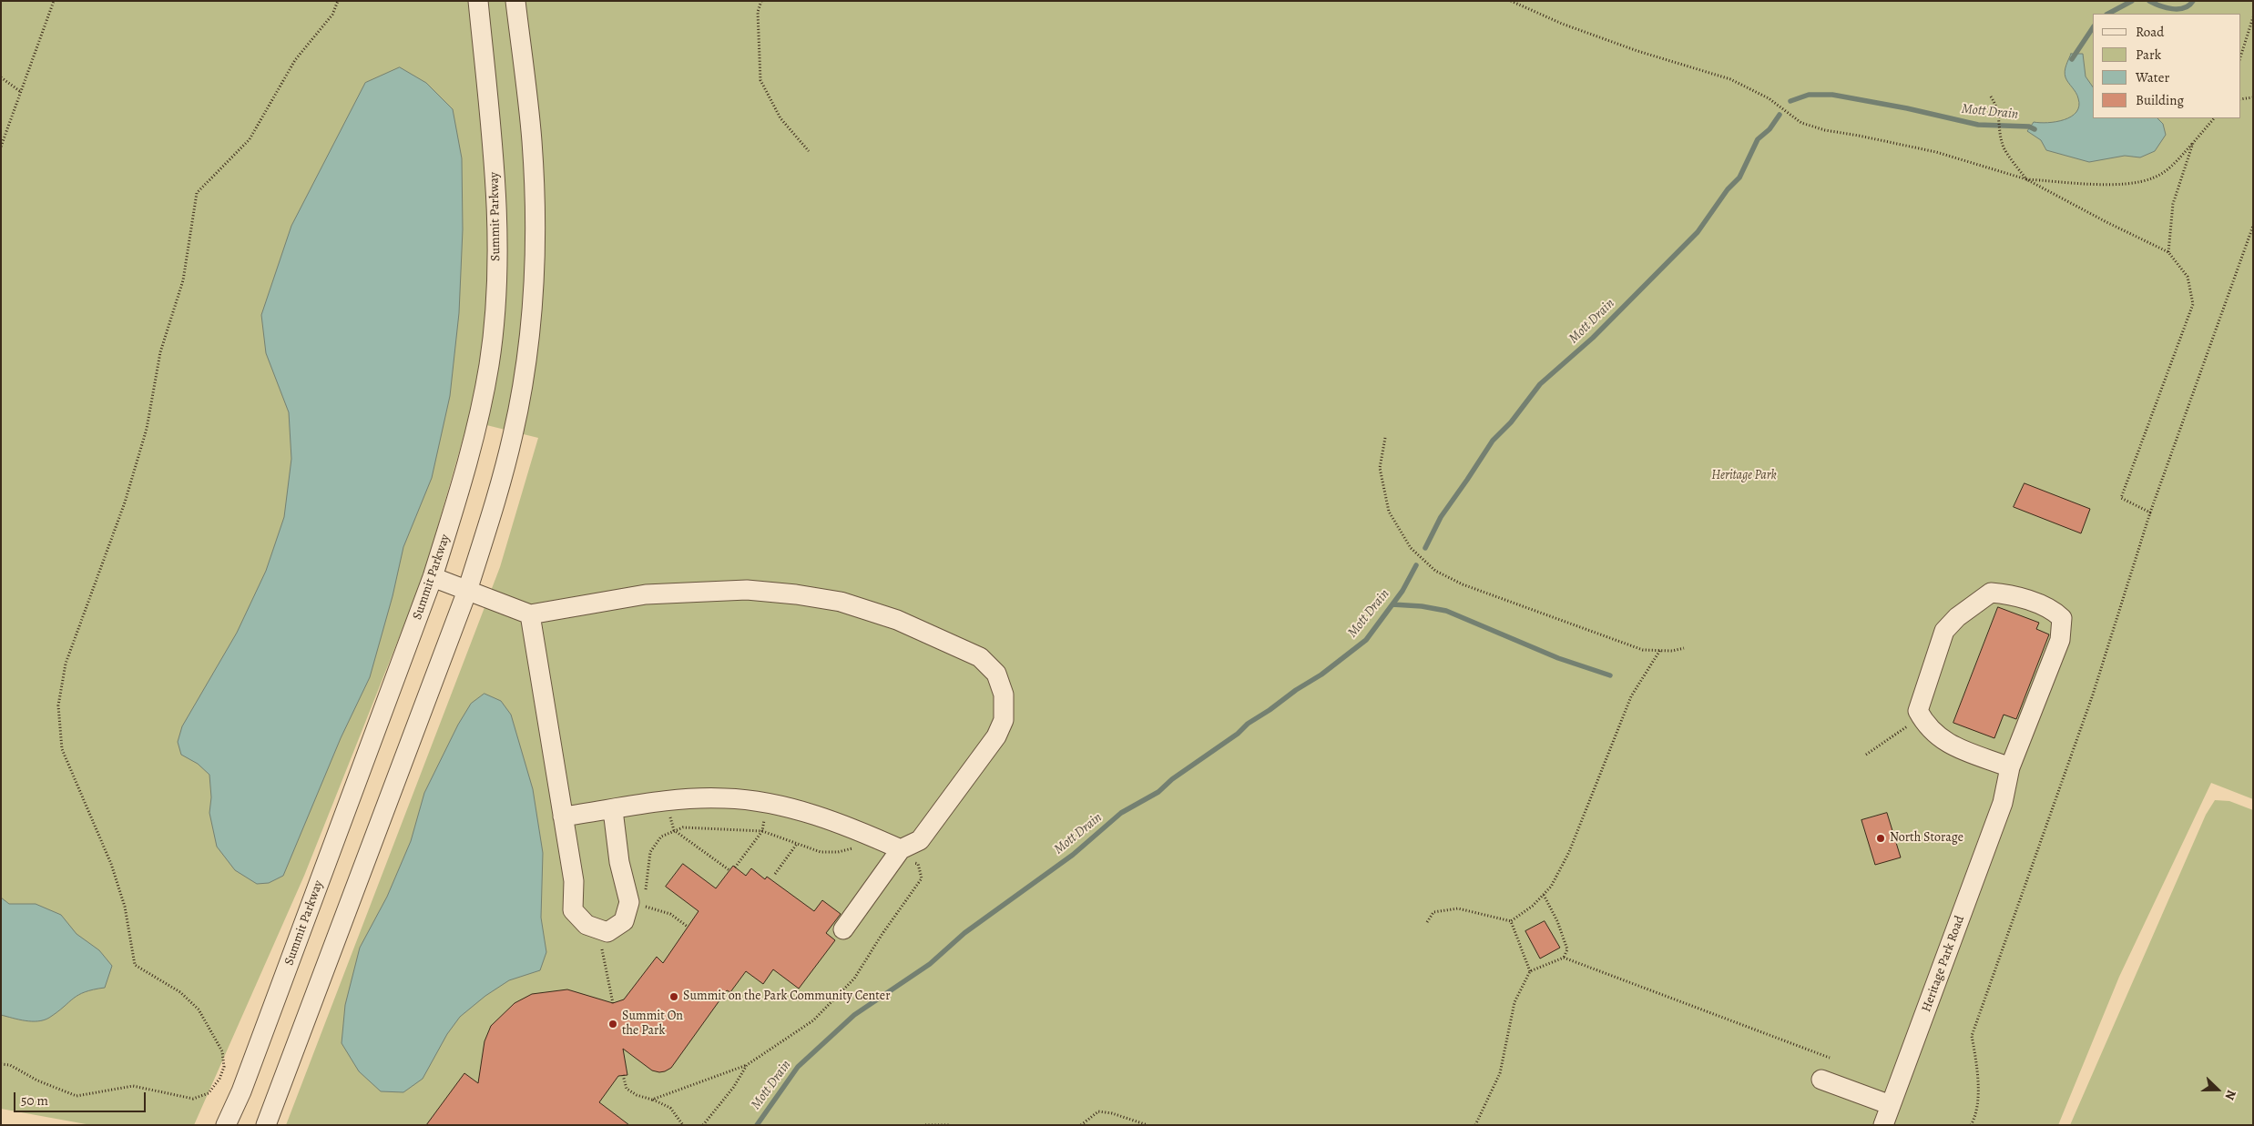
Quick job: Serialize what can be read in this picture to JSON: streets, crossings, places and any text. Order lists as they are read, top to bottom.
{
  "streets": {
    "street": ["Summit Parkway", "Heritage Park Road"]
  },
  "water": ["Mott Drain"],
  "parks": ["Heritage Park"],
  "places": ["North Storage", "Summit on the Park Community Center", "Summit On the Park"],
  "legend": [
    "Road",
    "Park",
    "Water",
    "Building"
  ],
  "scale_bar": "50 m",
  "north": "right"
}
